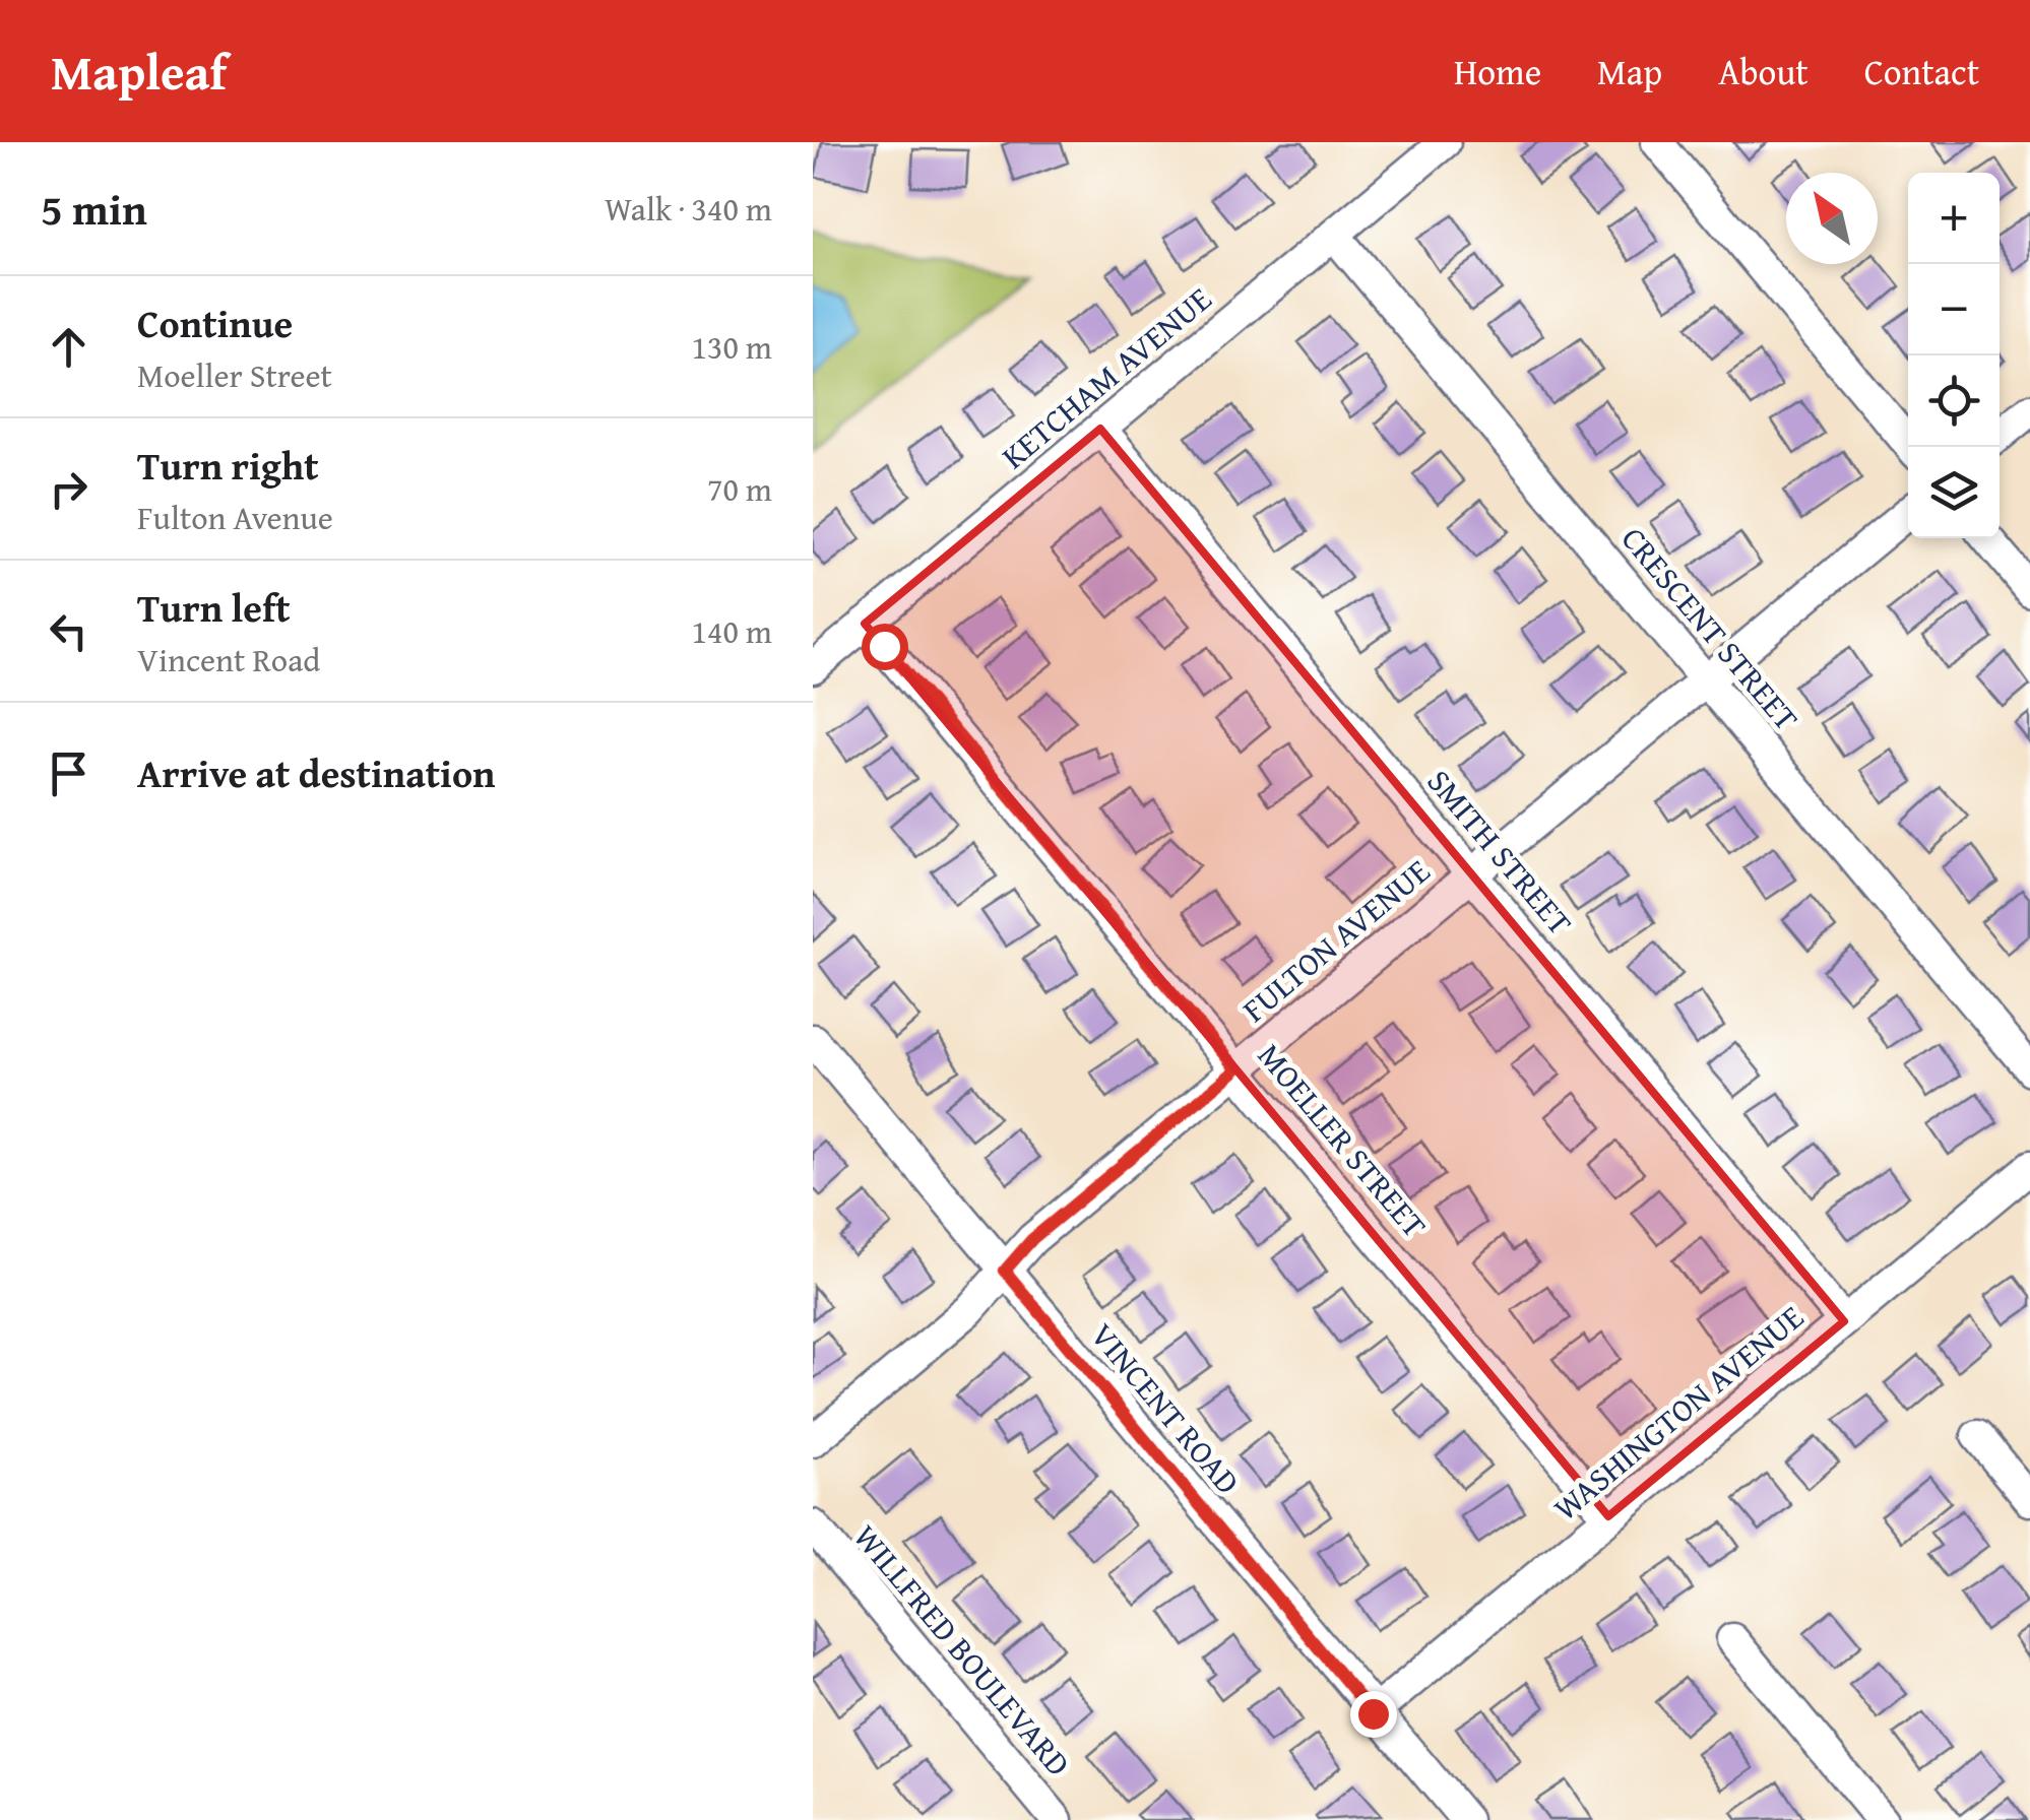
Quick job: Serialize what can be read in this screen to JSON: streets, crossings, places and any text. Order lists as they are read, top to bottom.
{
  "streets": {
    "street": [
      "KETCHAM AVENUE",
      "CRESCENT STREET",
      "SMITH STREET",
      "FULTON AVENUE",
      "MOELLER STREET",
      "VINCENT ROAD",
      "WASHINGTON AVENUE",
      "WILLFRED BOULEVARD"
    ]
  },
  "crossings": [
    ["KETCHAM AVENUE", "CRESCENT STREET"],
    ["KETCHAM AVENUE", "SMITH STREET"],
    ["KETCHAM AVENUE", "MOELLER STREET"],
    ["CRESCENT STREET", "FULTON AVENUE"],
    ["SMITH STREET", "FULTON AVENUE"],
    ["SMITH STREET", "WASHINGTON AVENUE"],
    ["FULTON AVENUE", "MOELLER STREET"],
    ["FULTON AVENUE", "VINCENT ROAD"],
    ["MOELLER STREET", "WASHINGTON AVENUE"],
    ["VINCENT ROAD", "WASHINGTON AVENUE"]
  ],
  "north": "top left",
  "page": {
    "header": "Mapleaf",
    "nav": [
      "Home",
      "Map",
      "About",
      "Contact"
    ],
    "heading": ["5 min", "Walk · 340 m"],
    "map_buttons": ["+", "−"],
    "list": [
      ["Continue", "Moeller Street", "130 m"],
      ["Turn right", "Fulton Avenue", "70 m"],
      ["Turn left", "Vincent Road", "140 m"],
      "Arrive at destination"
    ]
  }
}
